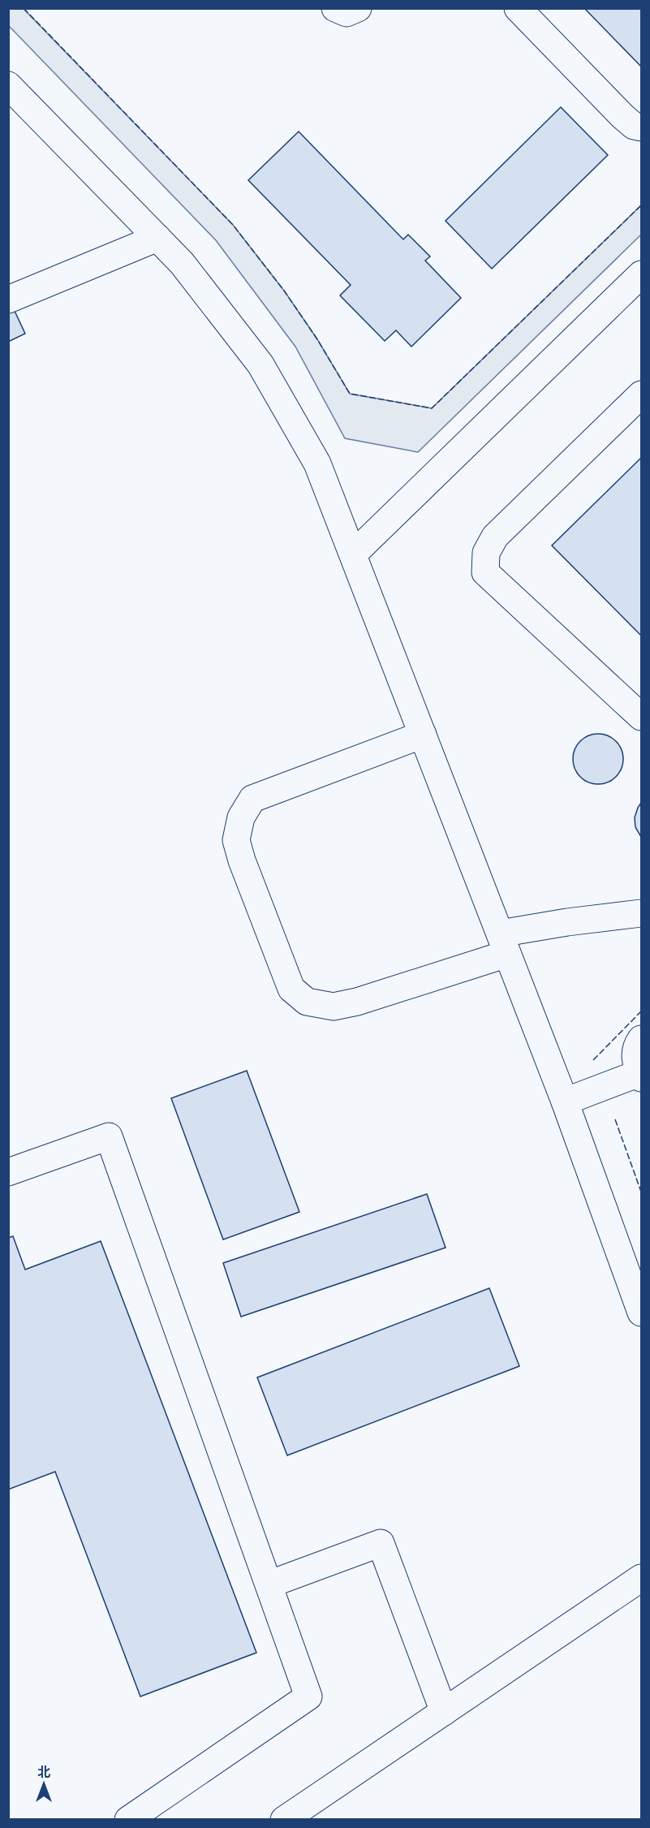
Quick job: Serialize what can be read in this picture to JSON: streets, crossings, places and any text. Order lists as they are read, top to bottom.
{
  "north": "top"
}
